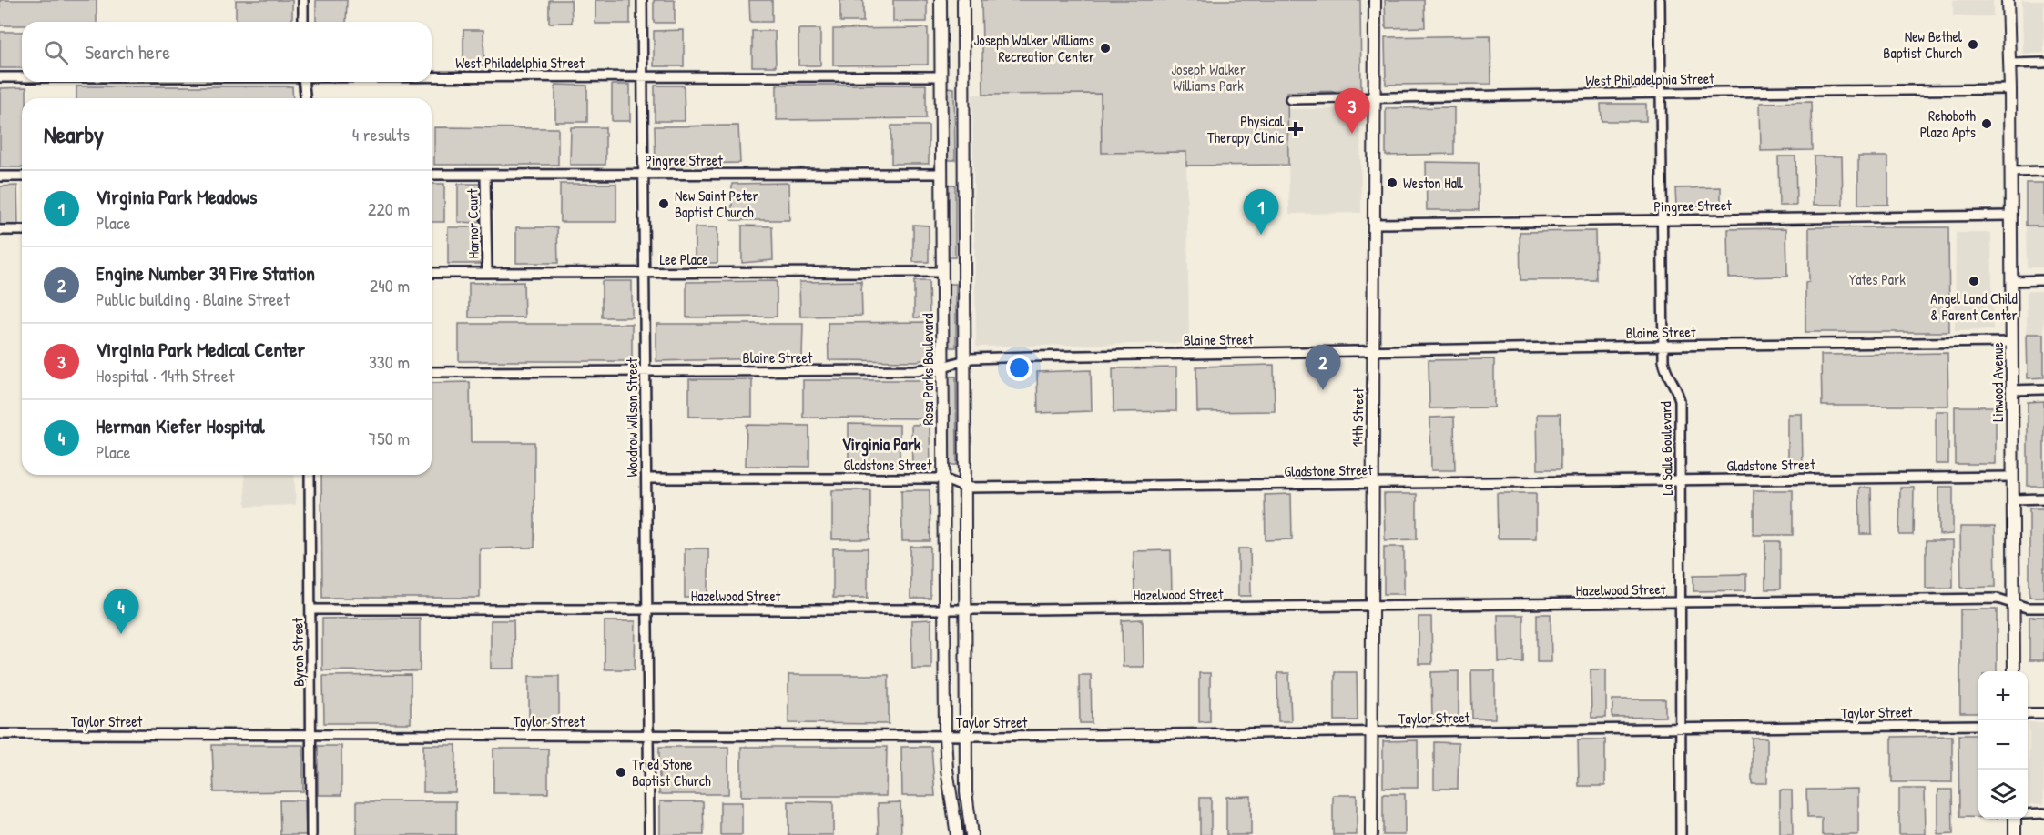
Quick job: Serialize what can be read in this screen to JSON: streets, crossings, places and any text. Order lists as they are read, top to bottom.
{
  "streets": {
    "street": [
      "West Philadelphia Street",
      "Pingree Street",
      "Harnor Court",
      "Lee Place",
      "Blaine Street",
      "Rosa Parks Boulevard",
      "Linwood Avenue",
      "Woodrow Wilson Street",
      "14th Street",
      "La Salle Boulevard",
      "Gladstone Street",
      "Hazelwood Street",
      "Byron Street",
      "Taylor Street"
    ]
  },
  "crossings": [
    ["West Philadelphia Street", "Rosa Parks Boulevard"],
    ["West Philadelphia Street", "Linwood Avenue"],
    ["West Philadelphia Street", "Woodrow Wilson Street"],
    ["West Philadelphia Street", "14th Street"],
    ["West Philadelphia Street", "La Salle Boulevard"],
    ["Pingree Street", "Harnor Court"],
    ["Pingree Street", "Rosa Parks Boulevard"],
    ["Pingree Street", "Linwood Avenue"],
    ["Pingree Street", "Woodrow Wilson Street"],
    ["Pingree Street", "14th Street"],
    ["Pingree Street", "La Salle Boulevard"],
    ["Harnor Court", "Lee Place"],
    ["Lee Place", "Rosa Parks Boulevard"],
    ["Lee Place", "Woodrow Wilson Street"],
    ["Blaine Street", "Rosa Parks Boulevard"],
    ["Blaine Street", "Linwood Avenue"],
    ["Blaine Street", "Woodrow Wilson Street"],
    ["Blaine Street", "14th Street"],
    ["Blaine Street", "La Salle Boulevard"],
    ["Rosa Parks Boulevard", "Gladstone Street"],
    ["Rosa Parks Boulevard", "Hazelwood Street"],
    ["Rosa Parks Boulevard", "Taylor Street"],
    ["Linwood Avenue", "Gladstone Street"],
    ["Linwood Avenue", "Hazelwood Street"],
    ["Woodrow Wilson Street", "Gladstone Street"],
    ["Woodrow Wilson Street", "Hazelwood Street"],
    ["Woodrow Wilson Street", "Taylor Street"],
    ["14th Street", "Gladstone Street"],
    ["14th Street", "Hazelwood Street"],
    ["14th Street", "Taylor Street"],
    ["La Salle Boulevard", "Gladstone Street"],
    ["La Salle Boulevard", "Hazelwood Street"],
    ["La Salle Boulevard", "Taylor Street"],
    ["Hazelwood Street", "Byron Street"],
    ["Byron Street", "Taylor Street"]
  ],
  "districts": ["Virginia Park"],
  "parks": ["Joseph Walker Williams Park", "Yates Park"],
  "places": {
    "other": [
      "New Bethel Baptist Church",
      "Joseph Walker Williams Recreation Center",
      "Rehoboth Plaza Apts",
      "Weston Hall",
      "New Saint Peter Baptist Church",
      "Angel Land Child & Parent Center",
      "Tried Stone Baptist Church"
    ],
    "health": ["Physical Therapy Clinic"]
  },
  "page": {
    "search": "Search here",
    "pins": [
      "3",
      "1",
      "2",
      "4"
    ],
    "heading": ["Nearby", "4 results"],
    "list": [
      {
        "mark": "1",
        "name": "Virginia Park Meadows",
        "note": "Place",
        "value": "220 m"
      },
      {
        "mark": "2",
        "name": "Engine Number 39 Fire Station",
        "note": "Public building · Blaine Street",
        "value": "240 m"
      },
      {
        "mark": "3",
        "name": "Virginia Park Medical Center",
        "note": "Hospital · 14th Street",
        "value": "330 m"
      },
      {
        "mark": "4",
        "name": "Herman Kiefer Hospital",
        "note": "Place",
        "value": "750 m"
      }
    ],
    "map_buttons": ["+", "−"]
  }
}
